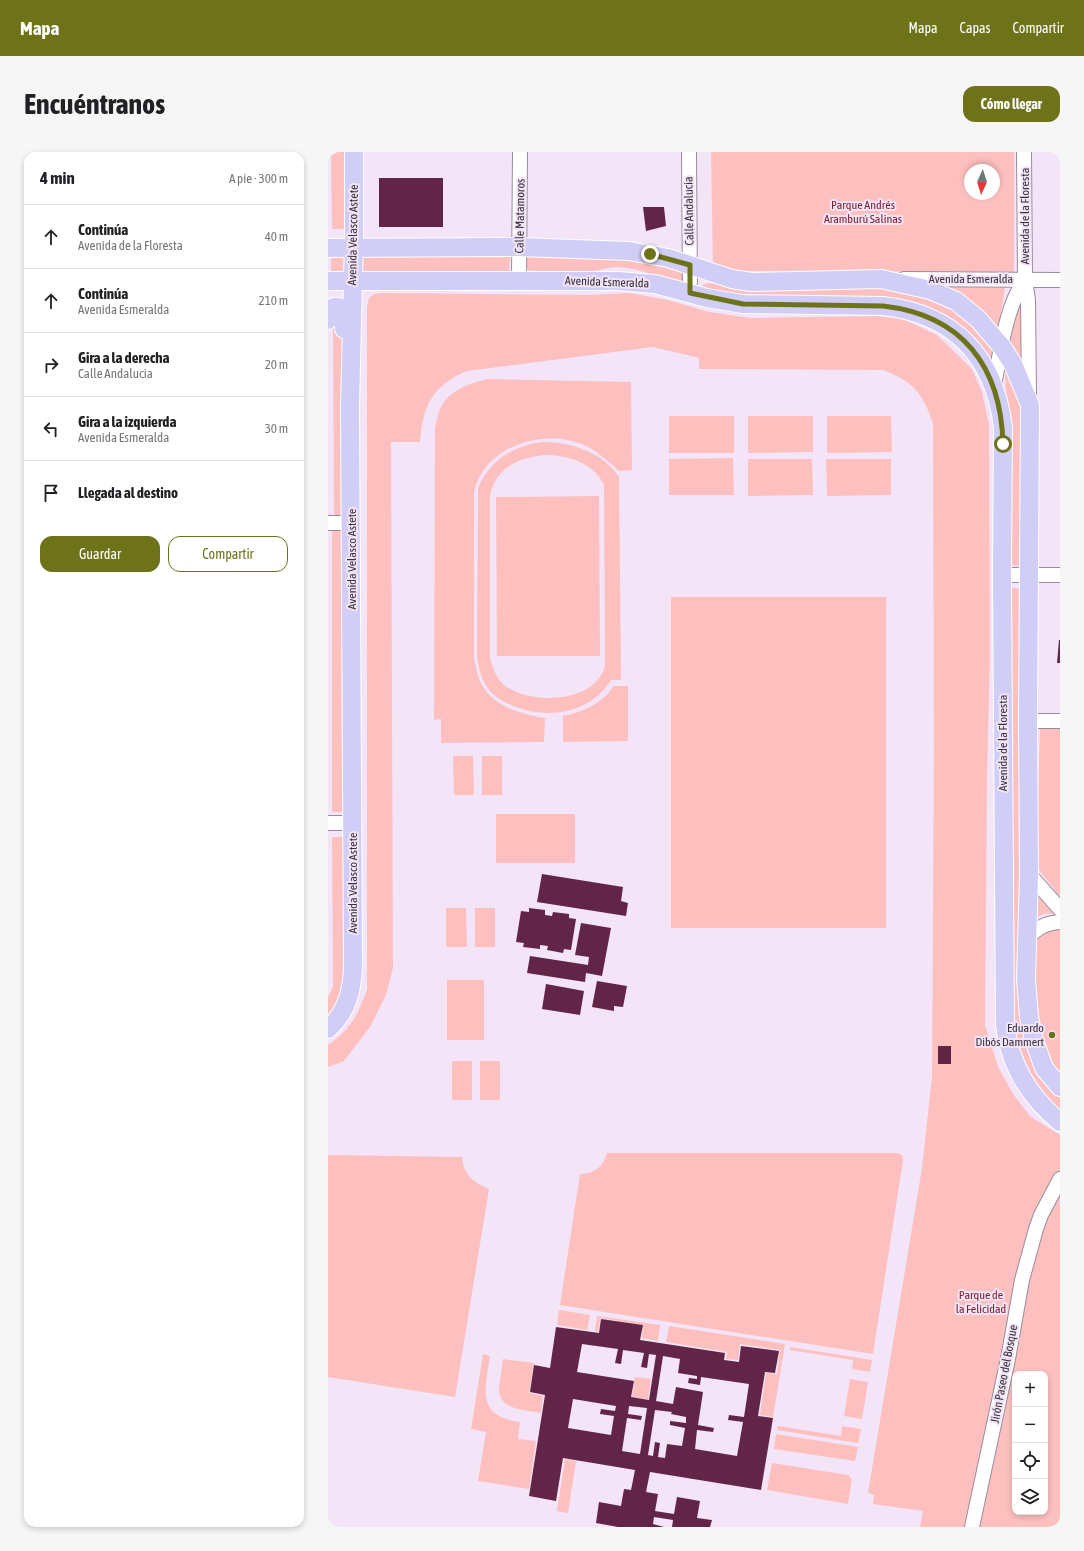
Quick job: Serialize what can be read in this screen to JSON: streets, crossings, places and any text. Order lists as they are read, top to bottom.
{
  "streets": {
    "main road": ["Avenida de la Floresta", "Avenida Velasco Astete", "Avenida Esmeralda"],
    "street": ["Calle Andalucia", "Calle Matamoros", "Jirón Paseo del Bosque"]
  },
  "crossings": [
    ["Calle Andalucia", "Avenida Esmeralda"],
    ["Calle Matamoros", "Avenida Esmeralda"],
    ["Avenida de la Floresta", "Avenida Esmeralda"],
    ["Avenida Velasco Astete", "Avenida Esmeralda"]
  ],
  "parks": ["Parque Andrés Aramburú Salinas", "Parque de la Felicidad"],
  "places": ["Eduardo Dibós Dammert"],
  "north": "bottom",
  "page": {
    "header": "Mapa",
    "nav": ["Mapa", "Capas", "Compartir"],
    "buttons": [
      "Cómo llegar",
      ["Guardar", "Compartir"]
    ],
    "title": "Encuéntranos",
    "heading": ["4 min", "A pie · 300 m"],
    "list": [
      ["Continúa", "Avenida de la Floresta", "40 m"],
      ["Continúa", "Avenida Esmeralda", "210 m"],
      ["Gira a la derecha", "Calle Andalucia", "20 m"],
      ["Gira a la izquierda", "Avenida Esmeralda", "30 m"],
      "Llegada al destino"
    ],
    "map_buttons": ["+", "−"]
  }
}
